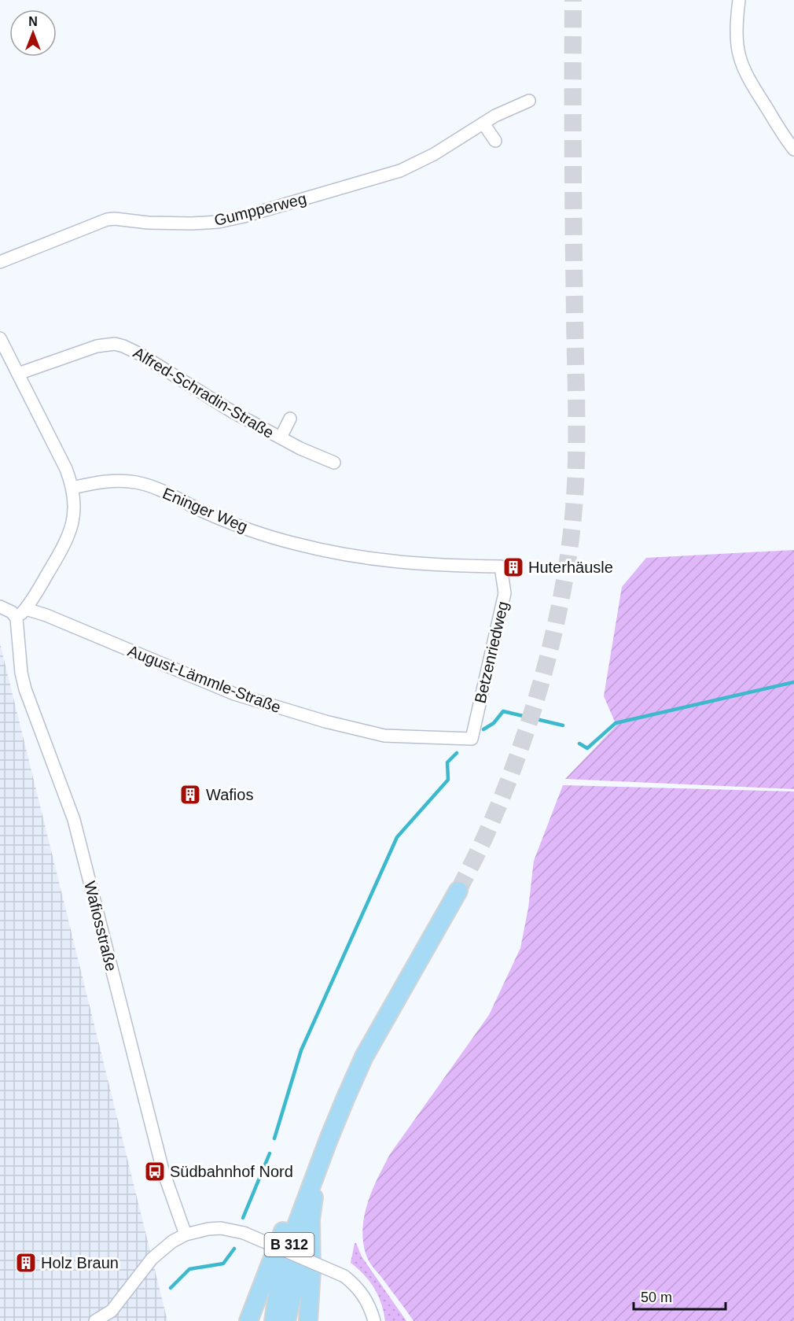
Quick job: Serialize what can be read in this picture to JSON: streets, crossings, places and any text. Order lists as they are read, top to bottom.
{
  "streets": {
    "main road": ["B 312"],
    "street": [
      "Gumpperweg",
      "Alfred-Schradin-Straße",
      "Eninger Weg",
      "Betzenriedweg",
      "August-Lämmle-Straße",
      "Wafiosstraße"
    ]
  },
  "crossings": [
    ["Eninger Weg", "Betzenriedweg"],
    ["Betzenriedweg", "August-Lämmle-Straße"]
  ],
  "places": {
    "building": ["Huterhäusle", "Wafios", "Holz Braun"],
    "bus stop": ["Südbahnhof Nord"]
  },
  "scale_bar": "50 m",
  "north": "top"
}
